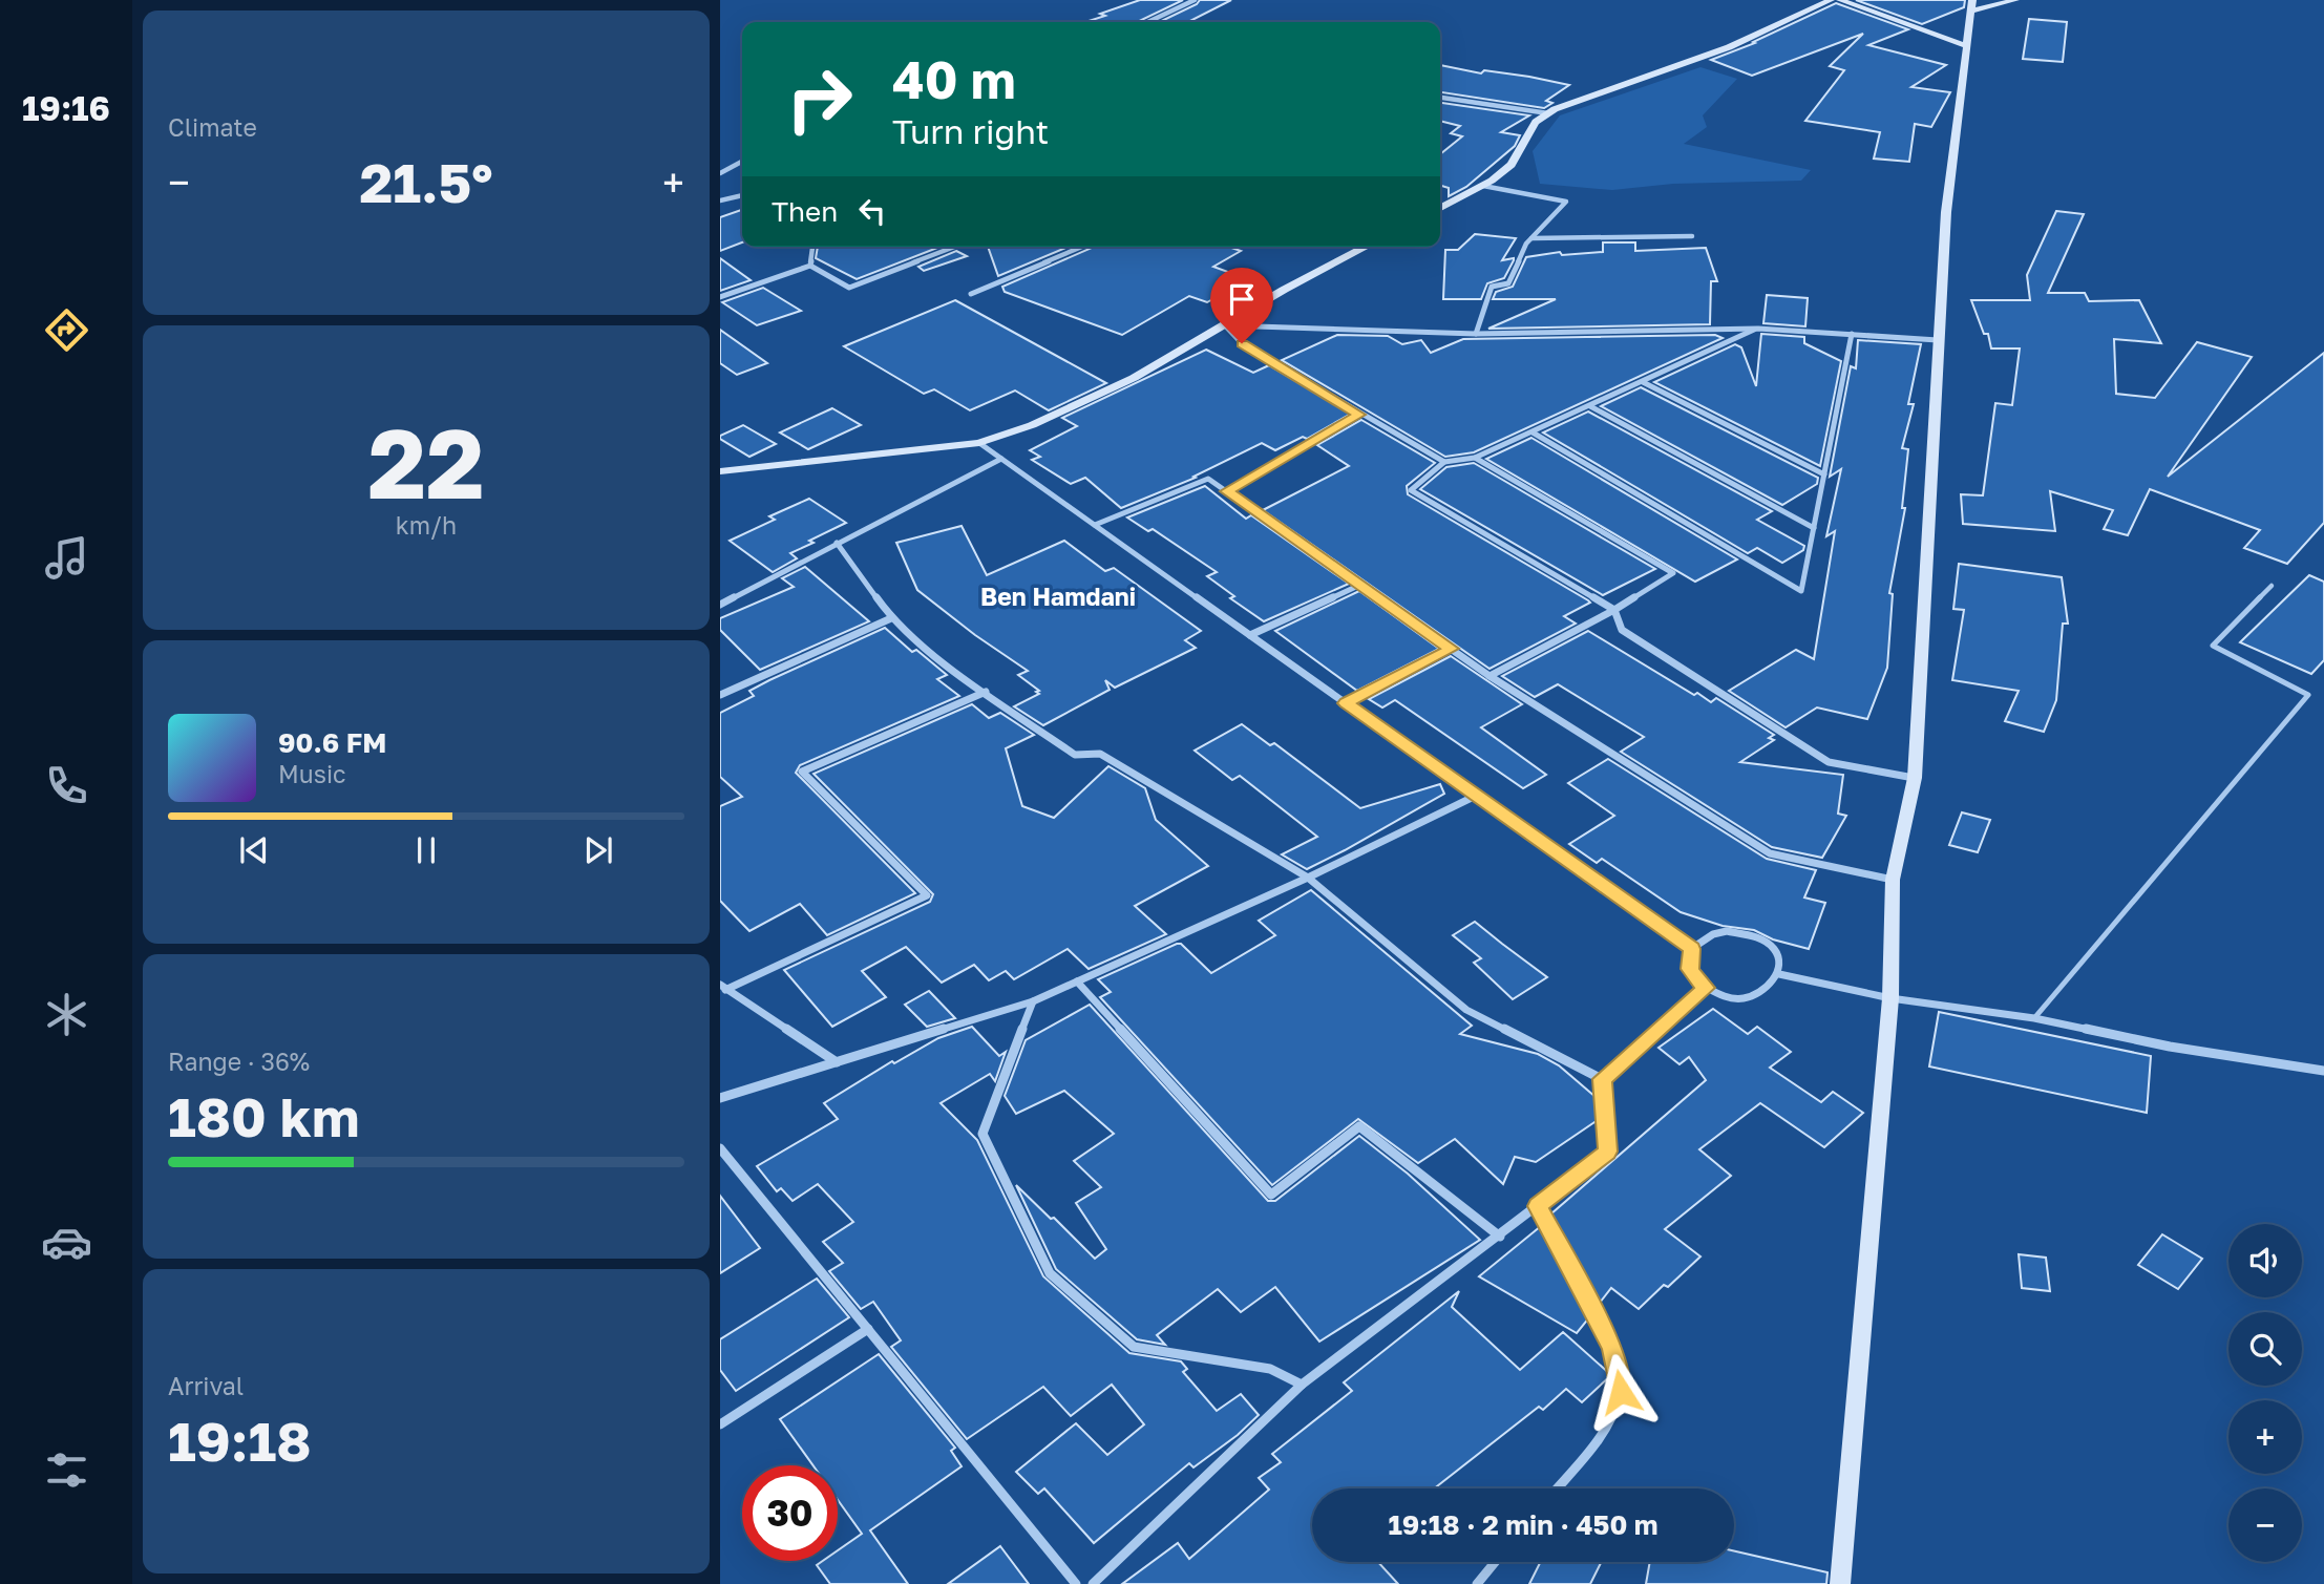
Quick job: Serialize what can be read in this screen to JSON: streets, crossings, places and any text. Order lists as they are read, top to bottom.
{
  "districts": ["Ben Hamdani"],
  "page": {
    "tabs": "19:16",
    "tile": [
      "Climate",
      ["22", "km/h"],
      ["Range · 36%", "180 km"],
      ["Arrival", "19:18"]
    ],
    "turn": ["40 m", "Turn right"],
    "heat": ["−", "21.5°", "+"],
    "then": "Then",
    "song": ["90.6 FM", "Music"],
    "map_buttons": ["+", "−"],
    "limit": "30",
    "trip": "19:18 · 2 min · 450 m"
  }
}
